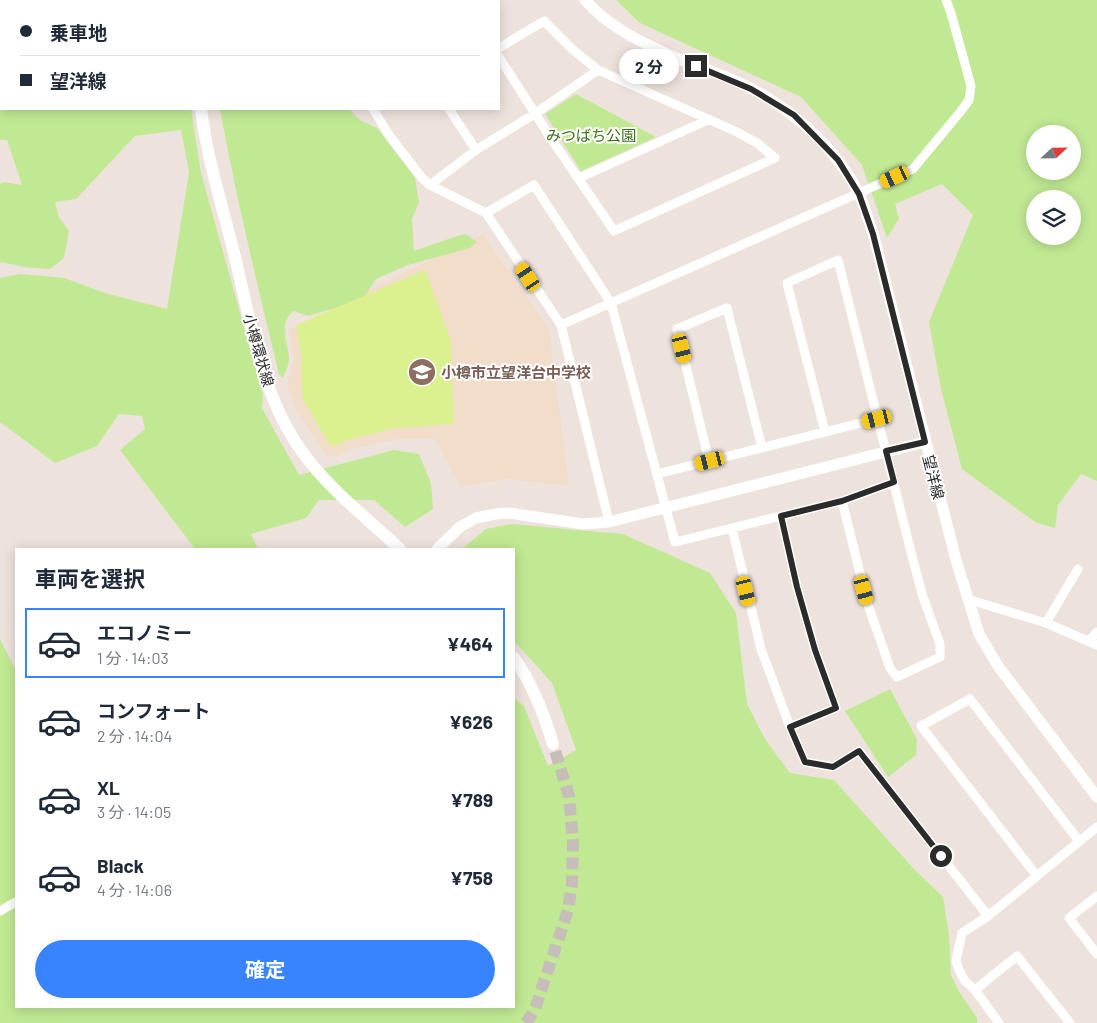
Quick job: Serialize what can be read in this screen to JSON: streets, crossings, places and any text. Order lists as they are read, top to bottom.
{
  "streets": {
    "main road": ["小樽環状線"],
    "street": ["望洋線"]
  },
  "parks": ["みつばち公園"],
  "places": {
    "school or university": ["小樽市立望洋台中学校"]
  },
  "north": "right",
  "page": {
    "banner": ["乗車地", "望洋線"],
    "bubble": "2 分",
    "heading": "車両を選択",
    "list": [
      {
        "name": "エコノミー",
        "note": "1 分 · 14:03",
        "value": "¥464"
      },
      {
        "name": "コンフォート",
        "note": "2 分 · 14:04",
        "value": "¥626"
      },
      {
        "name": "XL",
        "note": "3 分 · 14:05",
        "value": "¥789"
      },
      {
        "name": "Black",
        "note": "4 分 · 14:06",
        "value": "¥758"
      }
    ],
    "buttons": "確定"
  }
}
